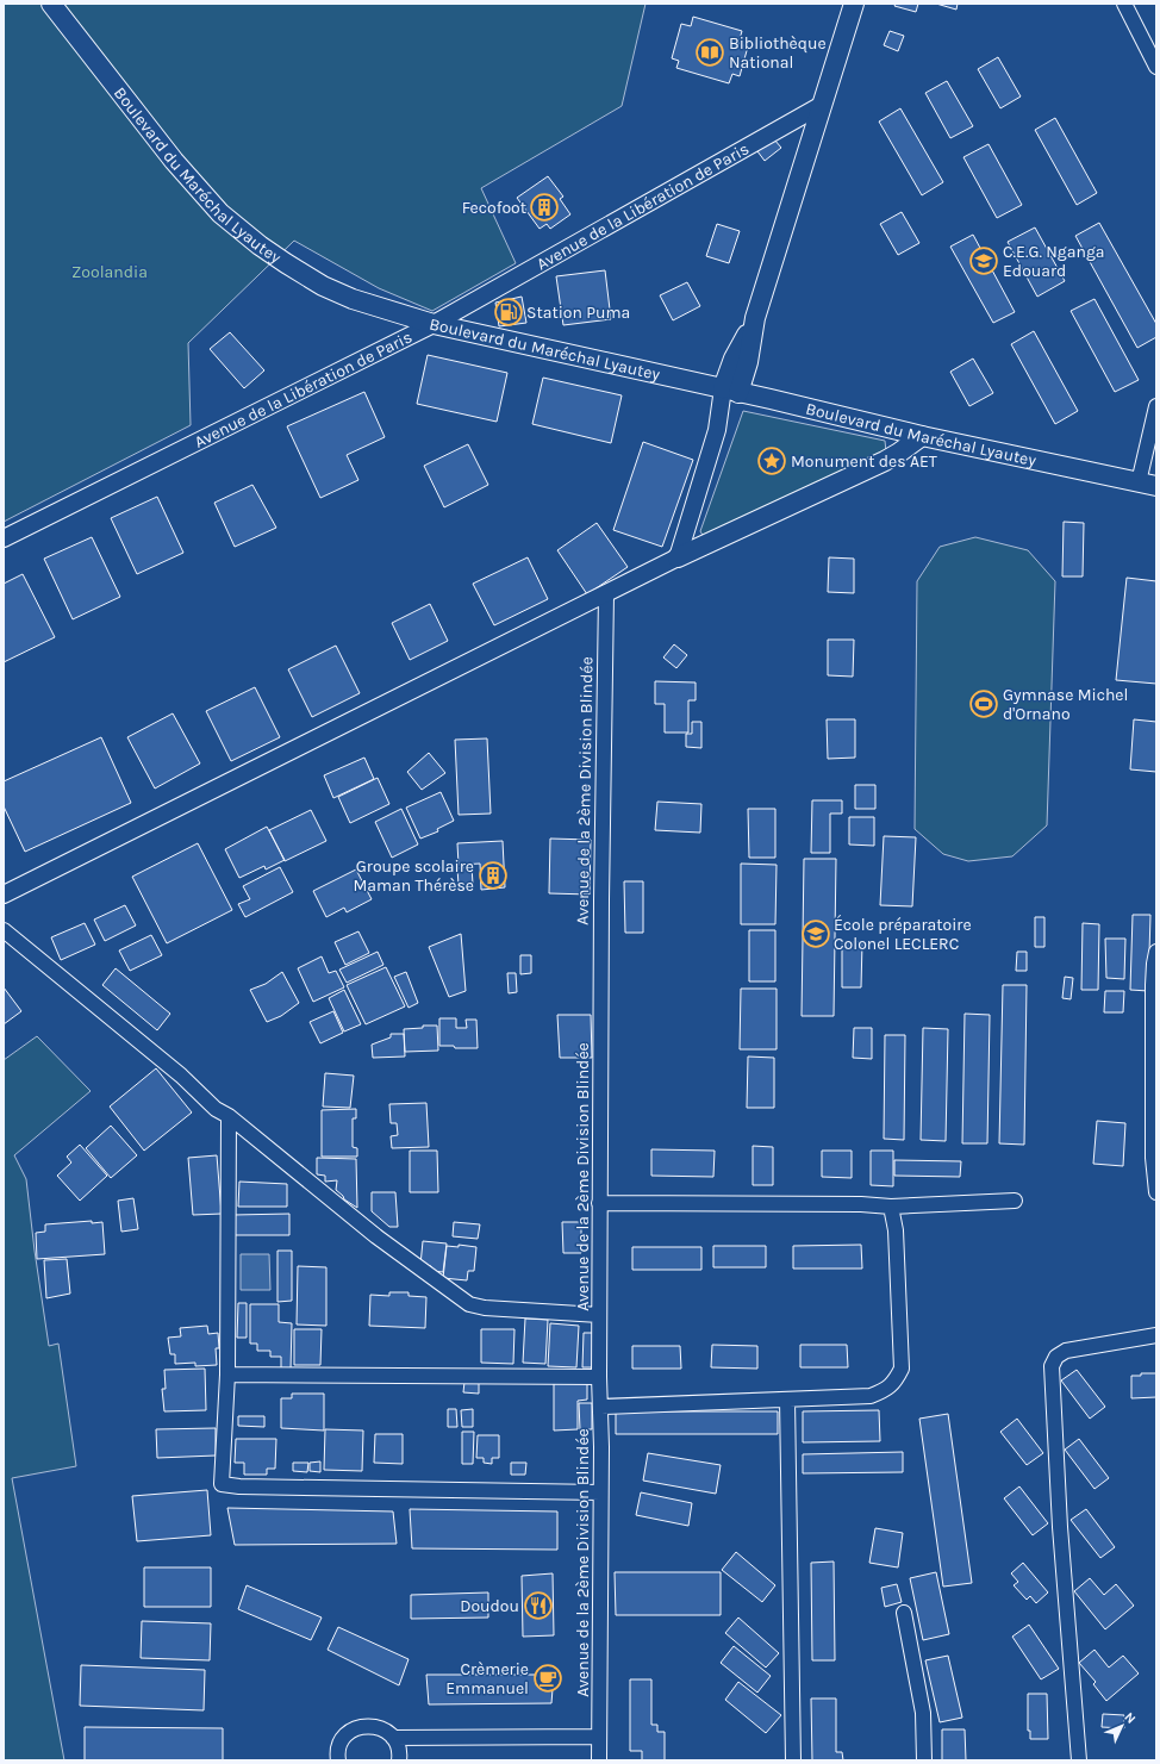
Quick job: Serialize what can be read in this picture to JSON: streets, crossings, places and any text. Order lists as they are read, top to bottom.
{
  "streets": {
    "main road": ["Boulevard du Maréchal Lyautey"],
    "street": ["Avenue de la Libération de Paris", "Avenue de la 2ème Division Blindée"]
  },
  "crossings": [
    ["Boulevard du Maréchal Lyautey", "Avenue de la Libération de Paris"]
  ],
  "parks": ["Zoolandia"],
  "places": {
    "library": ["Bibliothèque National"],
    "building": ["Fecofoot", "Groupe scolaire Maman Thérèse"],
    "school or university": ["C.E.G. Nganga Edouard", "École préparatoire Colonel LECLERC"],
    "fuel station": ["Station Puma"],
    "place": ["Monument des AET"],
    "sports": ["Gymnase Michel d'Ornano"],
    "restaurant": ["Doudou"],
    "cafe": ["Crèmerie Emmanuel"]
  },
  "north": "top right"
}
